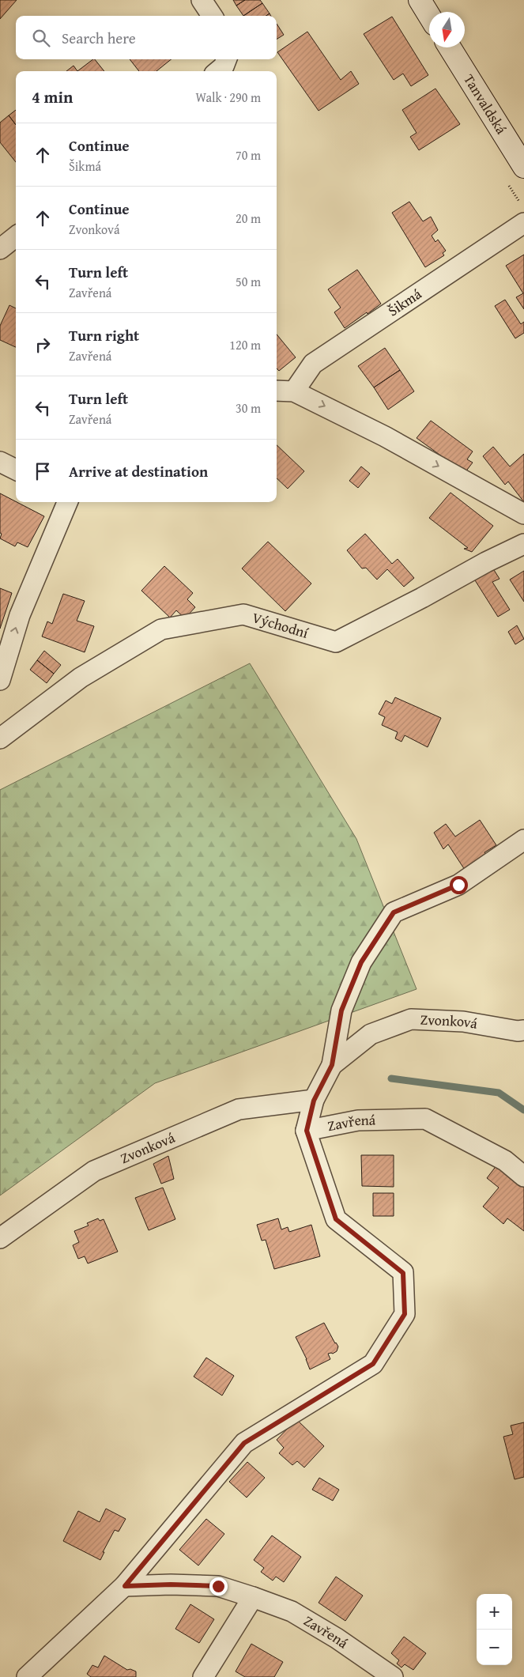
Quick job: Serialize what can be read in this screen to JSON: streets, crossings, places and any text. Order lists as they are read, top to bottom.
{
  "streets": {
    "main road": ["Tanvaldská"],
    "street": [
      "Šikmá",
      "Východní",
      "Zvonková",
      "Zavřená"
    ]
  },
  "crossings": [
    ["Zvonková", "Zavřená"]
  ],
  "north": "bottom",
  "page": {
    "search": "Search here",
    "heading": ["4 min", "Walk · 290 m"],
    "list": [
      ["Continue", "Šikmá", "70 m"],
      ["Continue", "Zvonková", "20 m"],
      ["Turn left", "Zavřená", "50 m"],
      ["Turn right", "Zavřená", "120 m"],
      ["Turn left", "Zavřená", "30 m"],
      "Arrive at destination"
    ],
    "map_buttons": ["+", "−"]
  }
}
